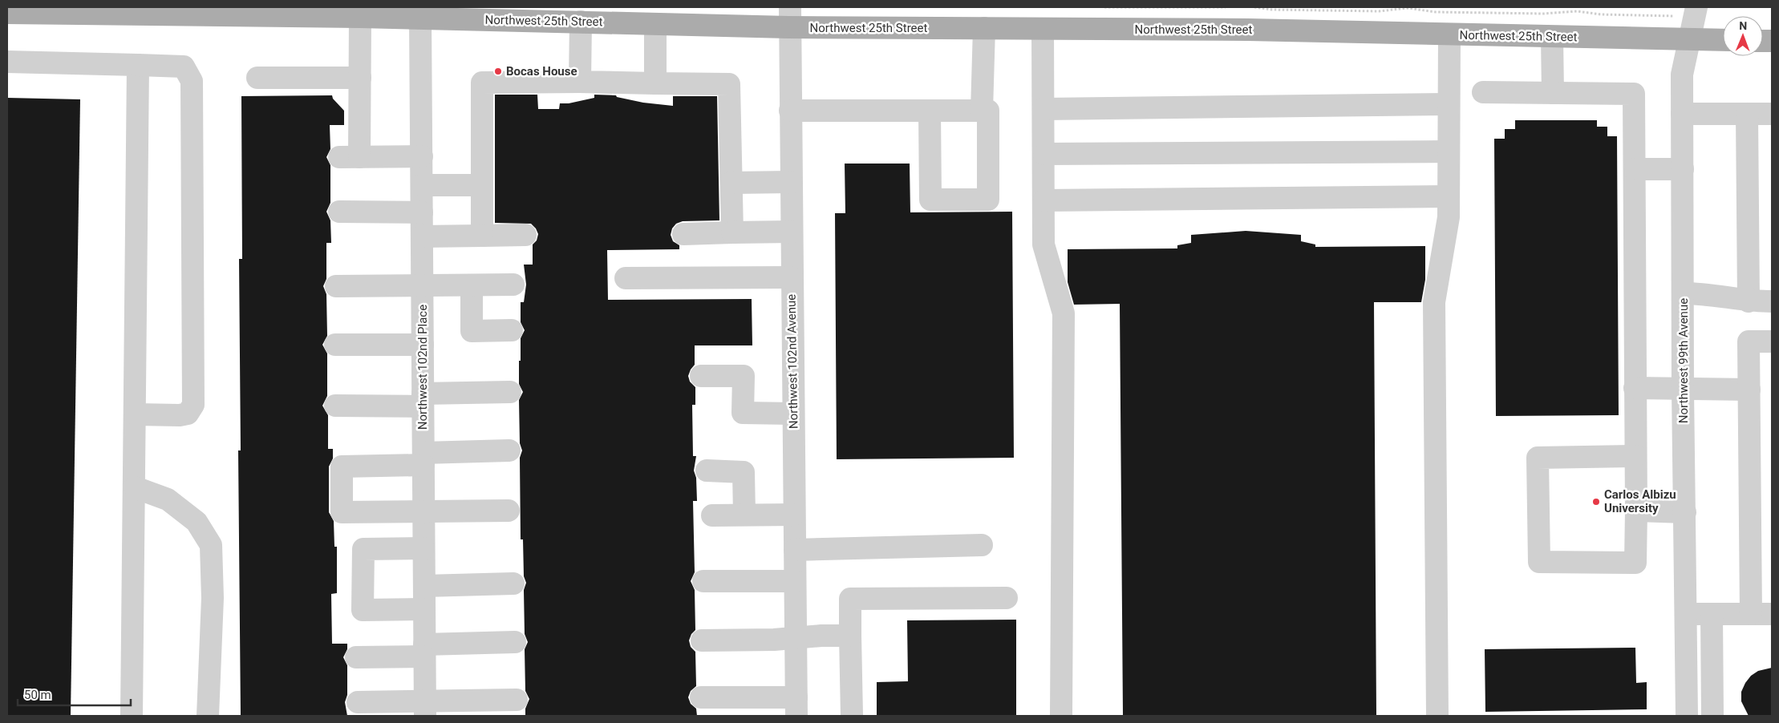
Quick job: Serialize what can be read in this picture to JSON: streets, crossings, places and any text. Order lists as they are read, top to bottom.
{
  "streets": {
    "main road": ["Northwest 25th Street"],
    "street": ["Northwest 99th Avenue", "Northwest 102nd Avenue", "Northwest 102nd Place"]
  },
  "crossings": [
    ["Northwest 25th Street", "Northwest 99th Avenue"],
    ["Northwest 25th Street", "Northwest 102nd Avenue"],
    ["Northwest 25th Street", "Northwest 102nd Place"]
  ],
  "places": ["Bocas House", "Carlos Albizu University"],
  "scale_bar": "50 m",
  "north": "top"
}
